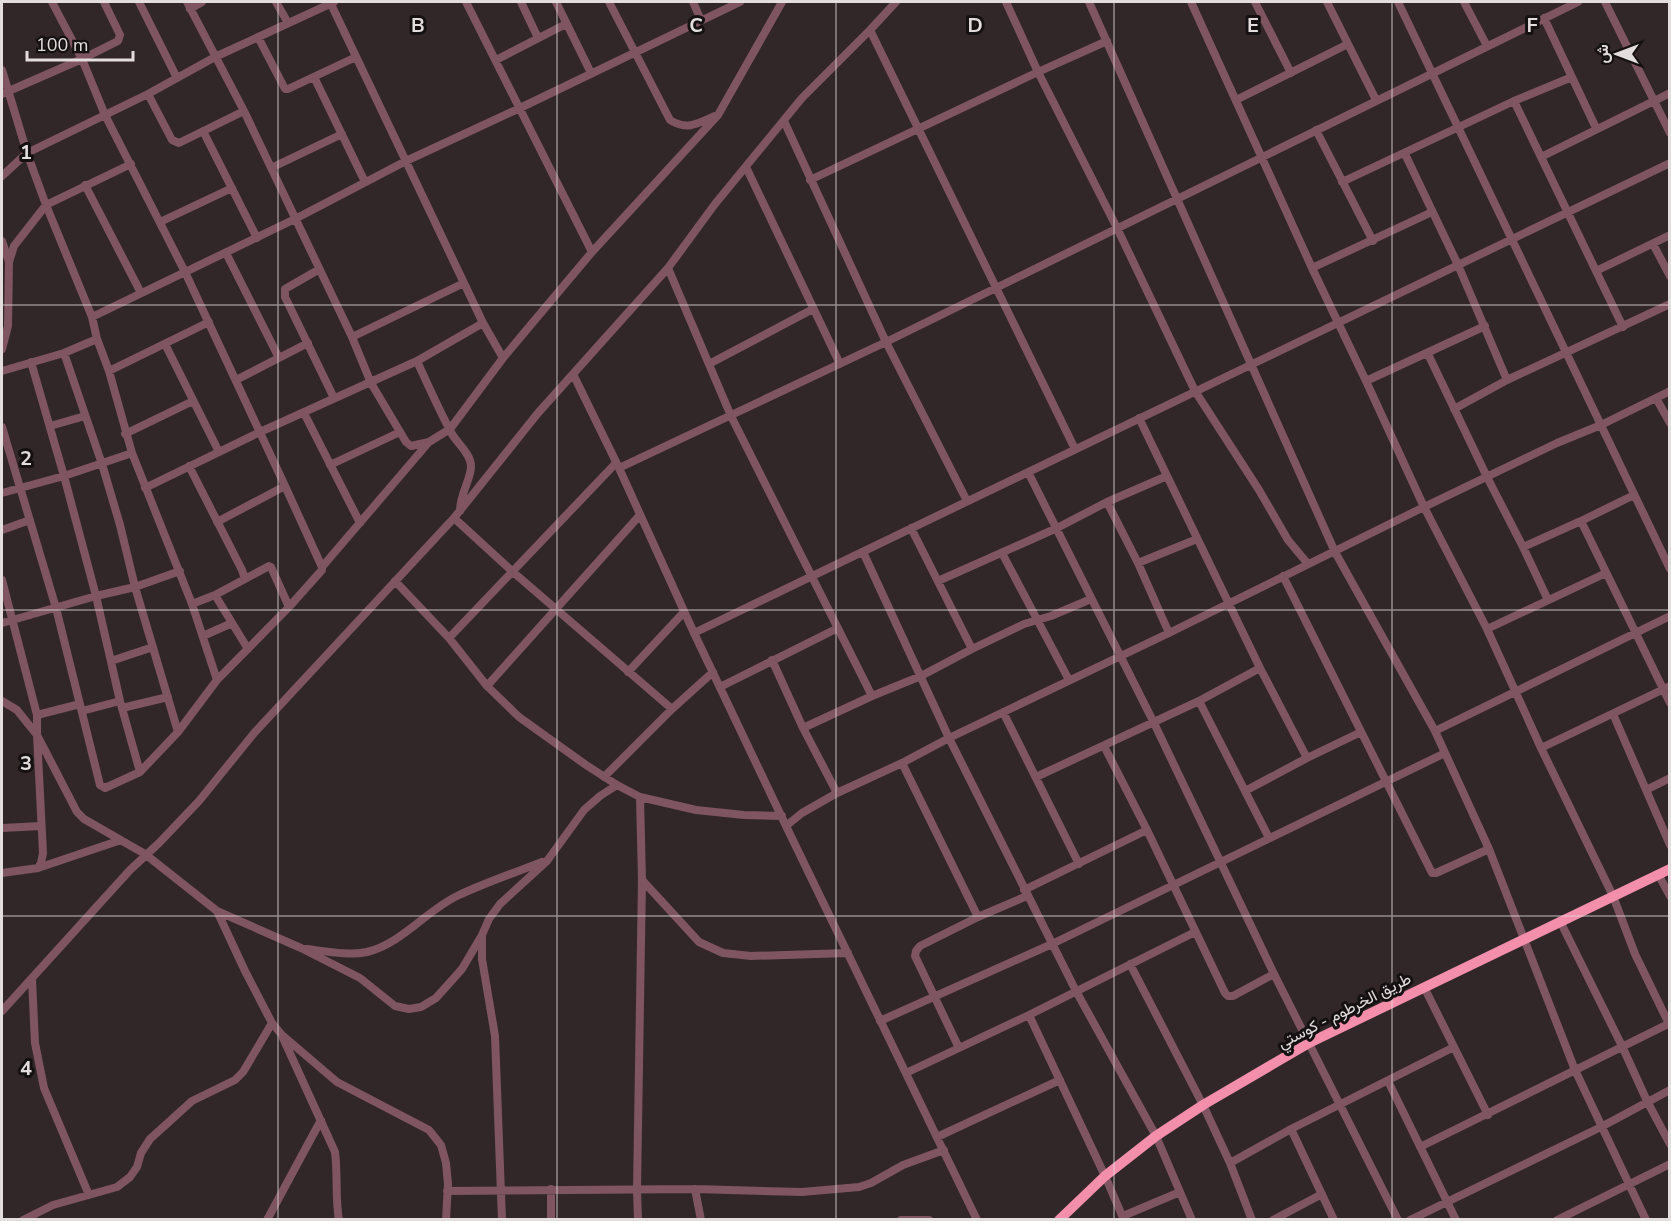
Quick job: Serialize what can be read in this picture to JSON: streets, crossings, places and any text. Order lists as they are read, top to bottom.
{
  "streets": {
    "highway": ["طريق الخرطوم - كوستي"]
  },
  "scale_bar": "100 m",
  "north": "left",
  "grid": {
    "columns": [
      "B",
      "C",
      "D",
      "E",
      "F"
    ],
    "rows": [
      "1",
      "2",
      "3",
      "4"
    ]
  }
}
